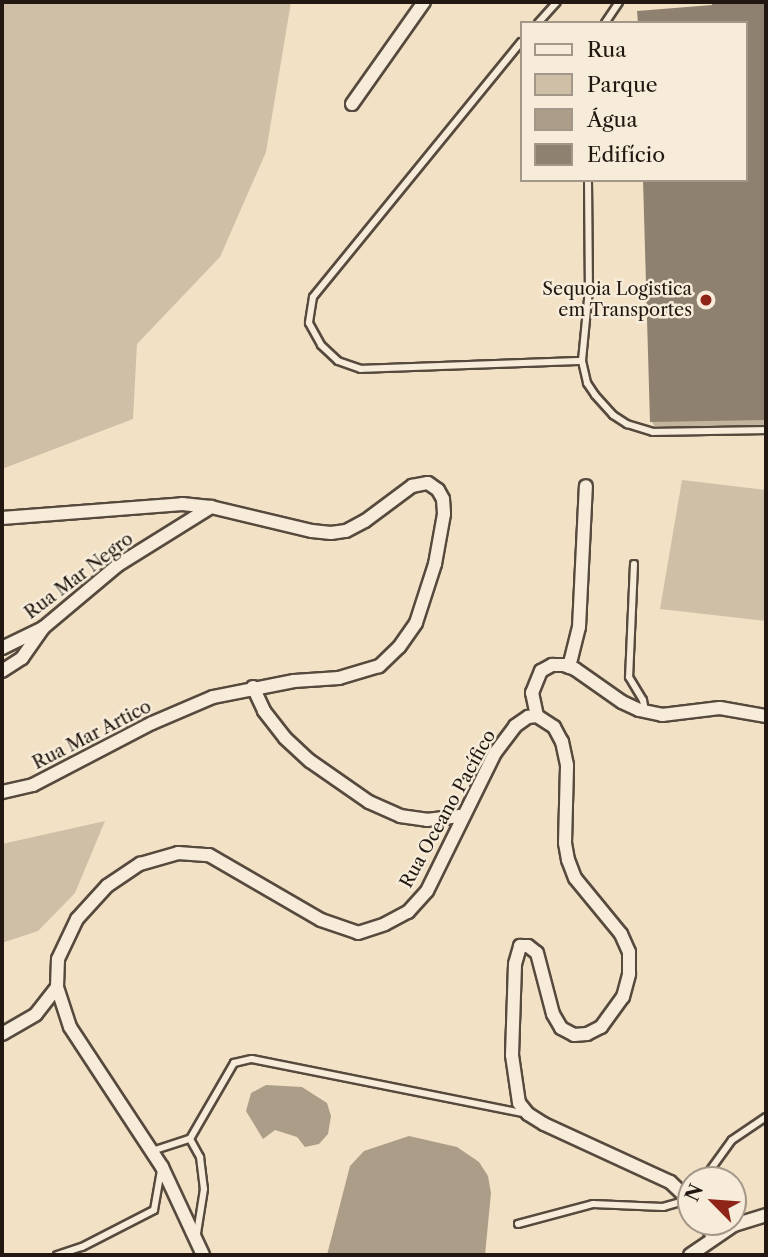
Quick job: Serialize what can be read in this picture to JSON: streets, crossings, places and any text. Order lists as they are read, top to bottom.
{
  "streets": {
    "street": ["Rua Mar Negro", "Rua Mar Artico", "Rua Oceano Pacífico"]
  },
  "crossings": [
    ["Rua Mar Negro", "Rua Mar Artico"]
  ],
  "places": ["Sequoia Logistica em Transportes"],
  "legend": [
    "Rua",
    "Parque",
    "Água",
    "Edifício"
  ],
  "north": "top left"
}
